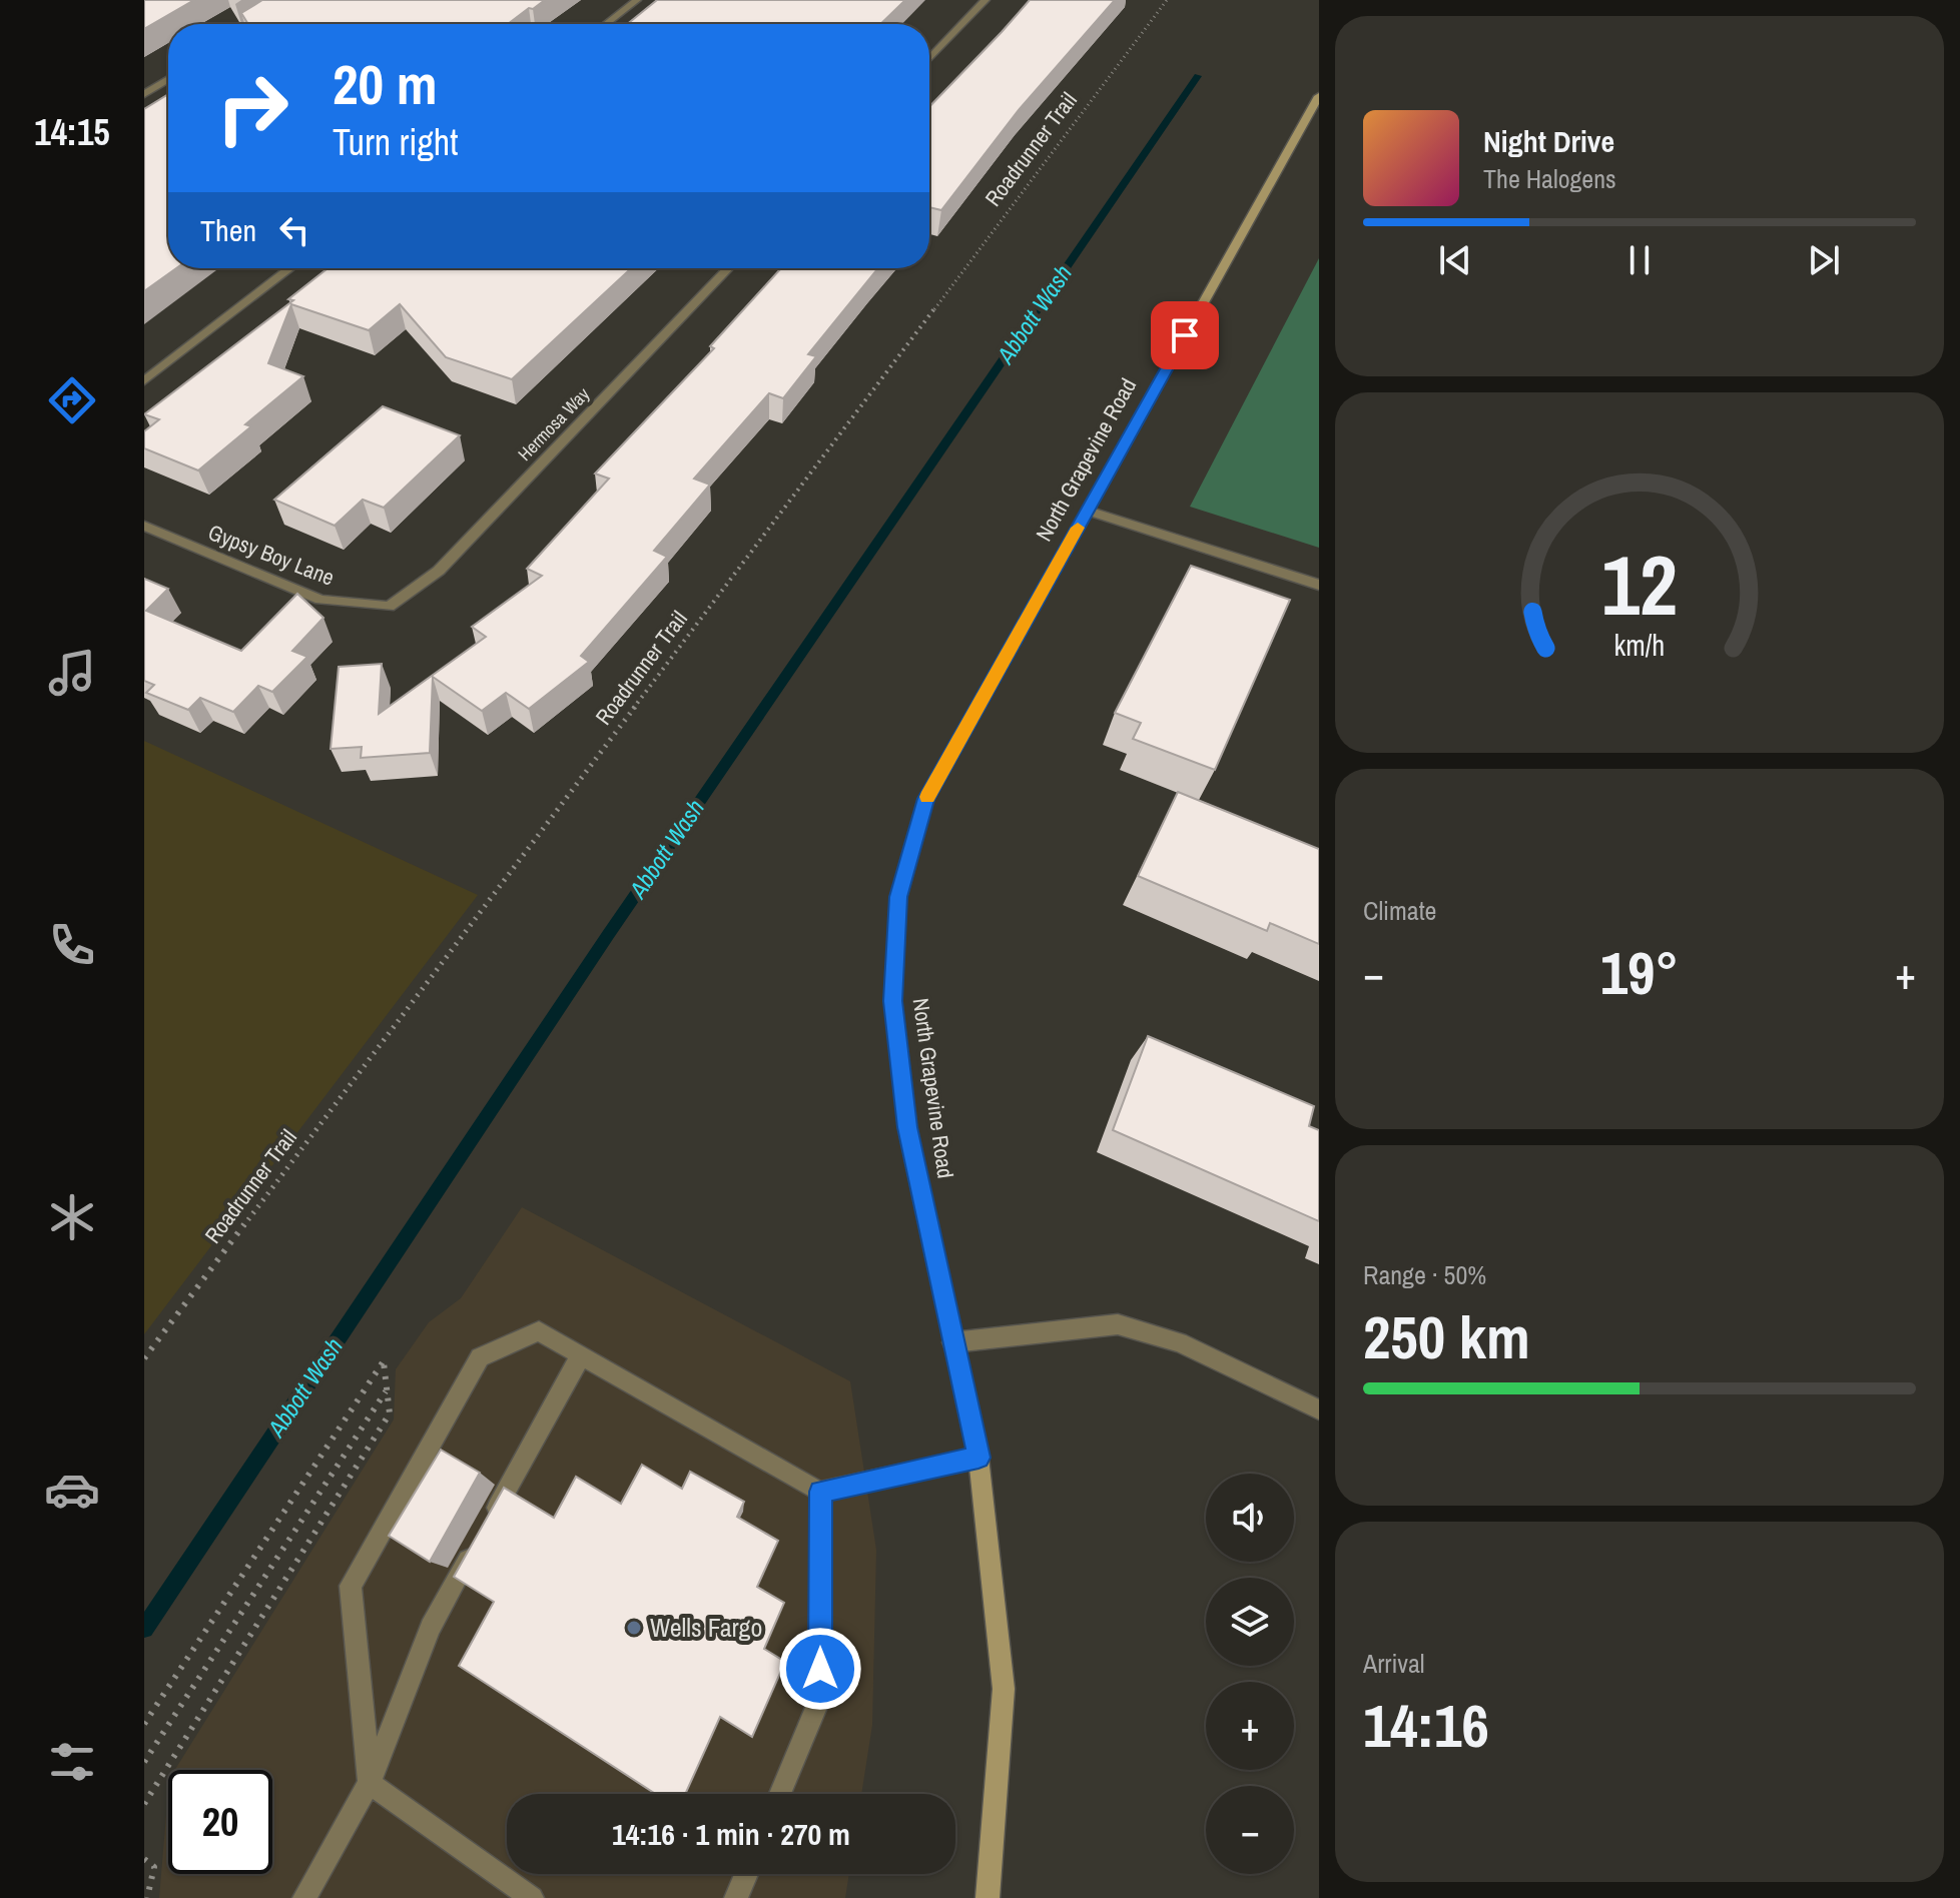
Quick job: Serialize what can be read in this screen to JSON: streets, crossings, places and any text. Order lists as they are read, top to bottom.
{
  "streets": {
    "main road": ["North Grapevine Road"],
    "street": ["Hermosa Way", "Gypsy Boy Lane"],
    "path": ["Roadrunner Trail"]
  },
  "crossings": [
    ["Hermosa Way", "Gypsy Boy Lane"]
  ],
  "water": ["Abbott Wash"],
  "places": ["Wells Fargo"],
  "page": {
    "tabs": "14:15",
    "turn": ["20 m", "Turn right"],
    "song": ["Night Drive", "The Halogens"],
    "then": "Then",
    "tile": [
      "Climate",
      ["Range · 50%", "250 km"],
      ["Arrival", "14:16"]
    ],
    "heat": ["−", "19°", "+"],
    "map_buttons": ["+", "−"],
    "limit": "20",
    "trip": "14:16 · 1 min · 270 m",
    "gauge": ["12", "km/h"]
  }
}
